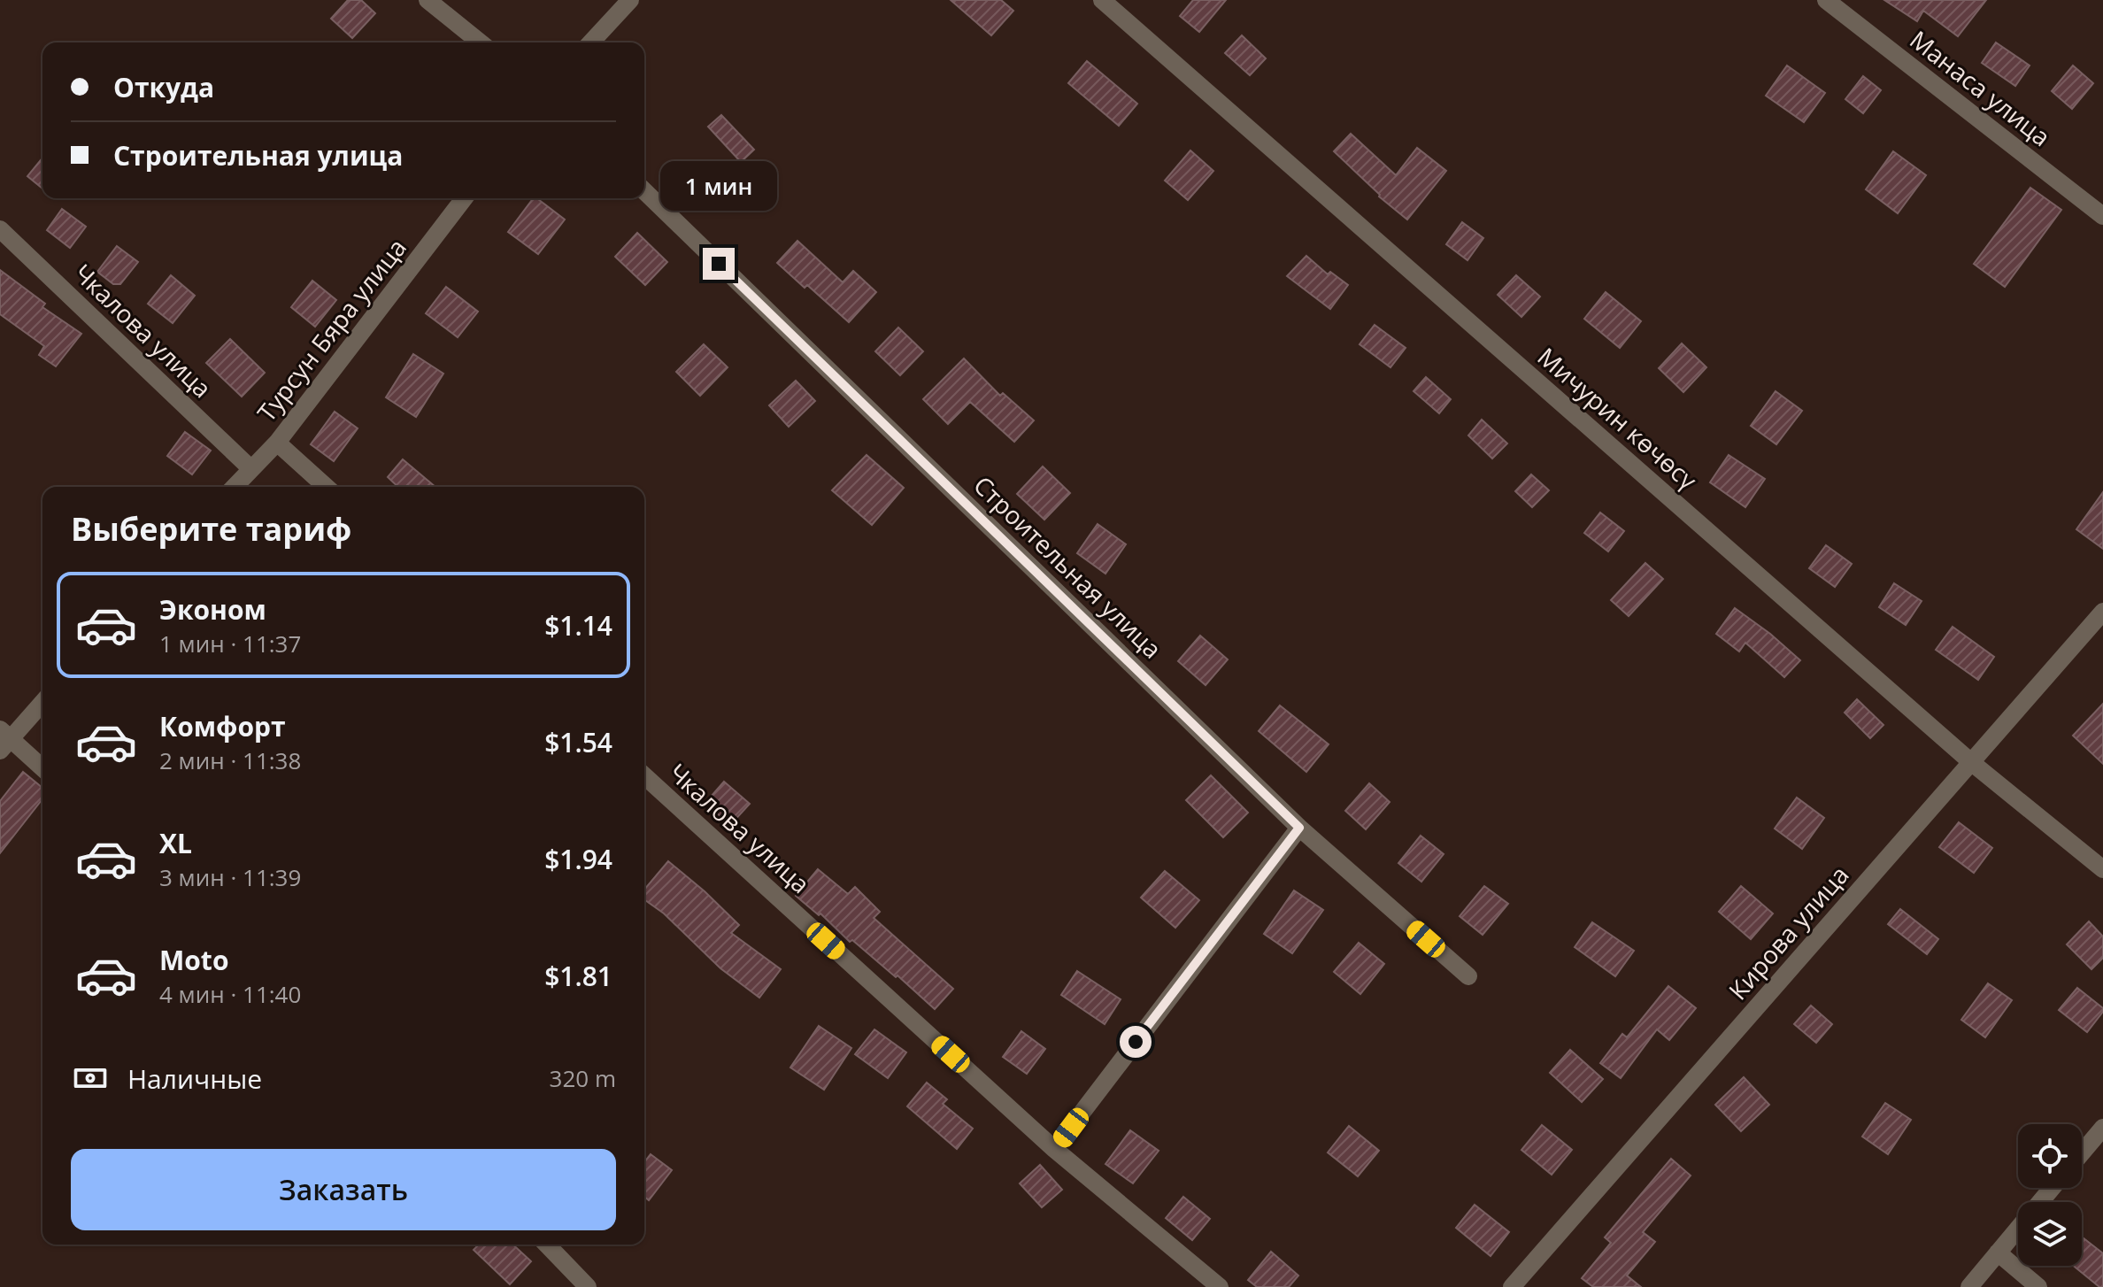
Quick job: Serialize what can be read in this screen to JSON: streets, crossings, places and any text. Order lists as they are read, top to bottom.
{
  "streets": {
    "street": [
      "Манаса улица",
      "Турсун Бяра улица",
      "Чкалова улица",
      "Мичурин көчөсү",
      "Строительная улица",
      "Кирова улица"
    ]
  },
  "crossings": [
    ["Турсун Бяра улица", "Чкалова улица"],
    ["Мичурин көчөсү", "Кирова улица"]
  ],
  "page": {
    "banner": ["Откуда", "Строительная улица"],
    "bubble": "1 мин",
    "heading": "Выберите тариф",
    "list": [
      {
        "name": "Эконом",
        "note": "1 мин · 11:37",
        "value": "$1.14"
      },
      {
        "name": "Комфорт",
        "note": "2 мин · 11:38",
        "value": "$1.54"
      },
      {
        "name": "XL",
        "note": "3 мин · 11:39",
        "value": "$1.94"
      },
      {
        "name": "Moto",
        "note": "4 мин · 11:40",
        "value": "$1.81"
      }
    ],
    "pay": ["Наличные", "320 m"],
    "buttons": "Заказать"
  }
}
